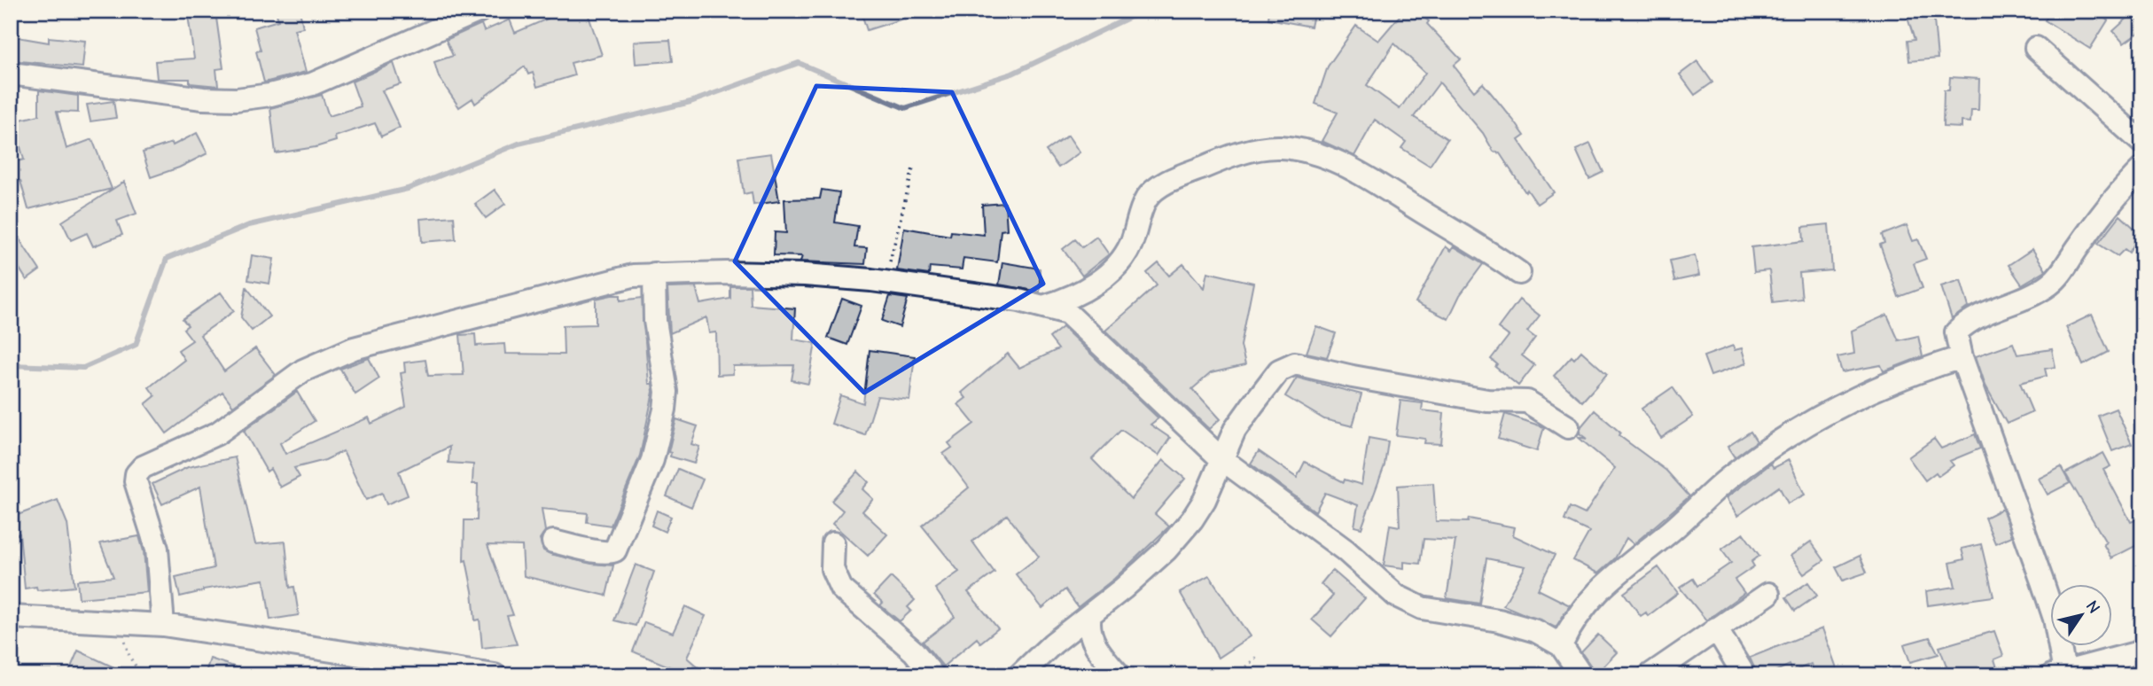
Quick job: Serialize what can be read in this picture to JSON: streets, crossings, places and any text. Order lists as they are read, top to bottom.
{
  "north": "top right"
}
